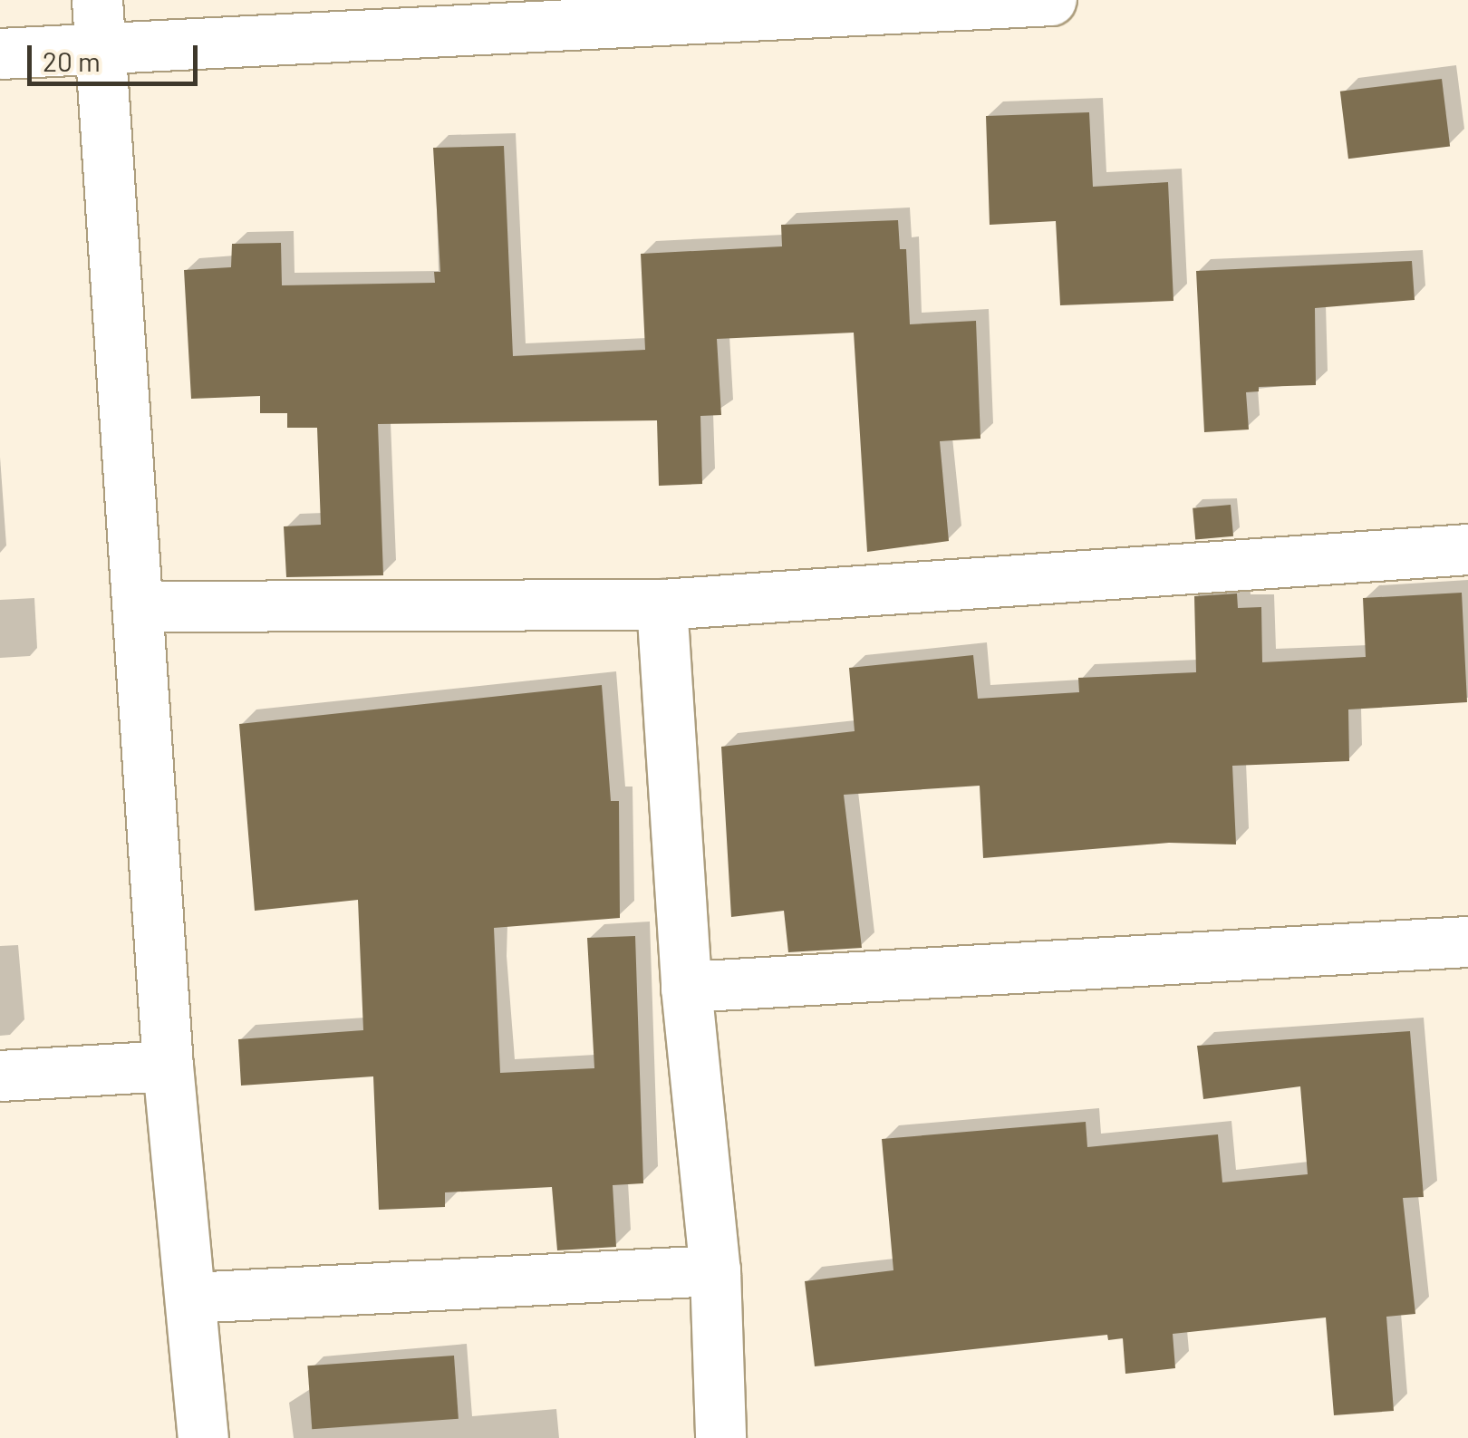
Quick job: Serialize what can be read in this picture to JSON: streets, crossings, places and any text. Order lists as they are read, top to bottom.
{
  "scale_bar": "20 m"
}
